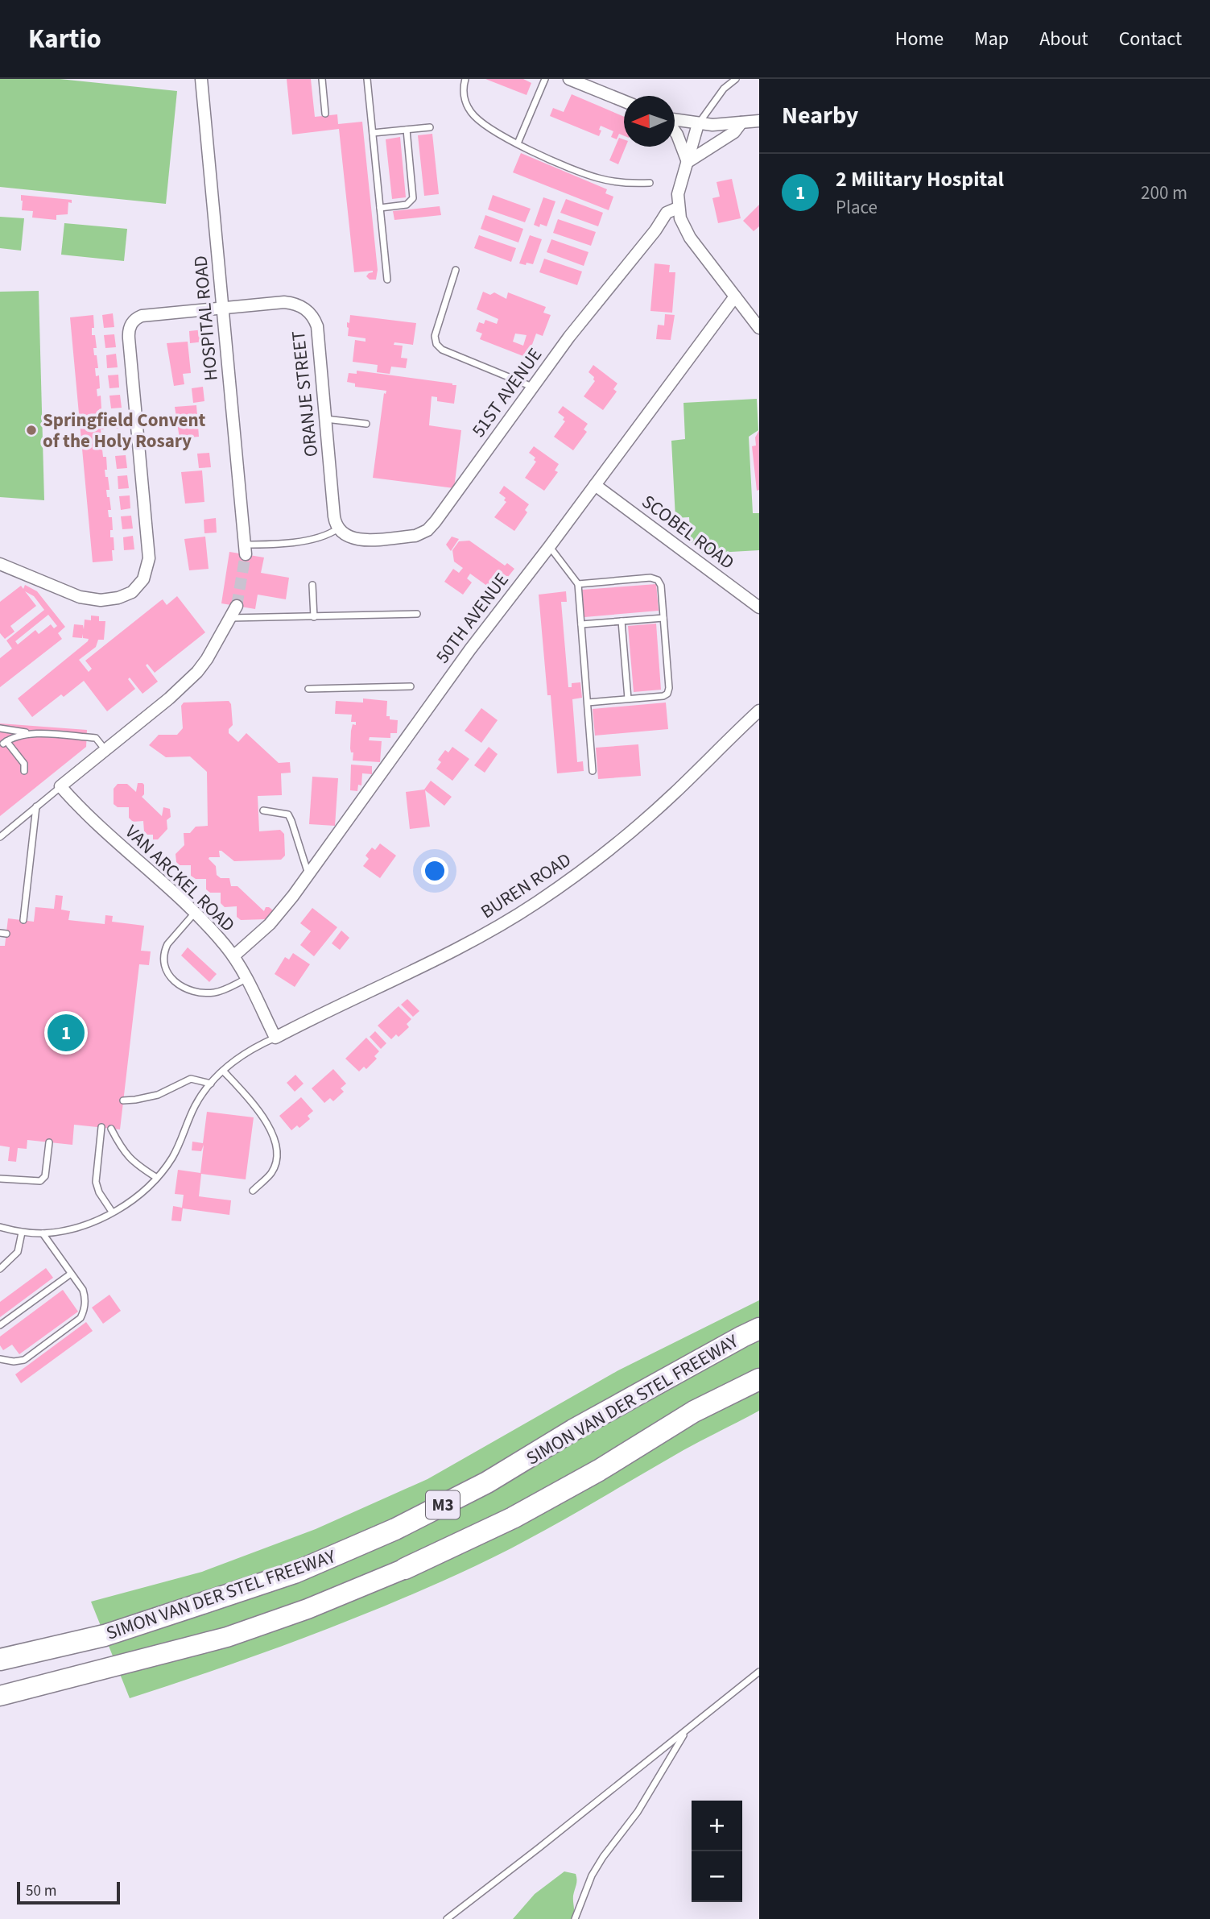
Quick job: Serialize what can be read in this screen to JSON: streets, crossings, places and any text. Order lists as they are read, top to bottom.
{
  "streets": {
    "highway": ["SIMON VAN DER STEL FREEWAY", "M3"],
    "street": [
      "HOSPITAL ROAD",
      "51ST AVENUE",
      "ORANJE STREET",
      "SCOBEL ROAD",
      "50TH AVENUE",
      "VAN ARCKEL ROAD",
      "BUREN ROAD"
    ]
  },
  "crossings": [
    ["HOSPITAL ROAD", "ORANJE STREET"],
    ["51ST AVENUE", "ORANJE STREET"],
    ["SCOBEL ROAD", "50TH AVENUE"],
    ["50TH AVENUE", "VAN ARCKEL ROAD"],
    ["VAN ARCKEL ROAD", "BUREN ROAD"]
  ],
  "places": ["Springfield Convent of the Holy Rosary"],
  "scale_bar": "50 m",
  "north": "left",
  "page": {
    "header": "Kartio",
    "nav": [
      "Home",
      "Map",
      "About",
      "Contact"
    ],
    "heading": "Nearby",
    "list": [
      {
        "mark": "1",
        "name": "2 Military Hospital",
        "note": "Place",
        "value": "200 m"
      }
    ],
    "pins": "1",
    "map_buttons": ["+", "−"],
    "scale": "50 m"
  }
}
